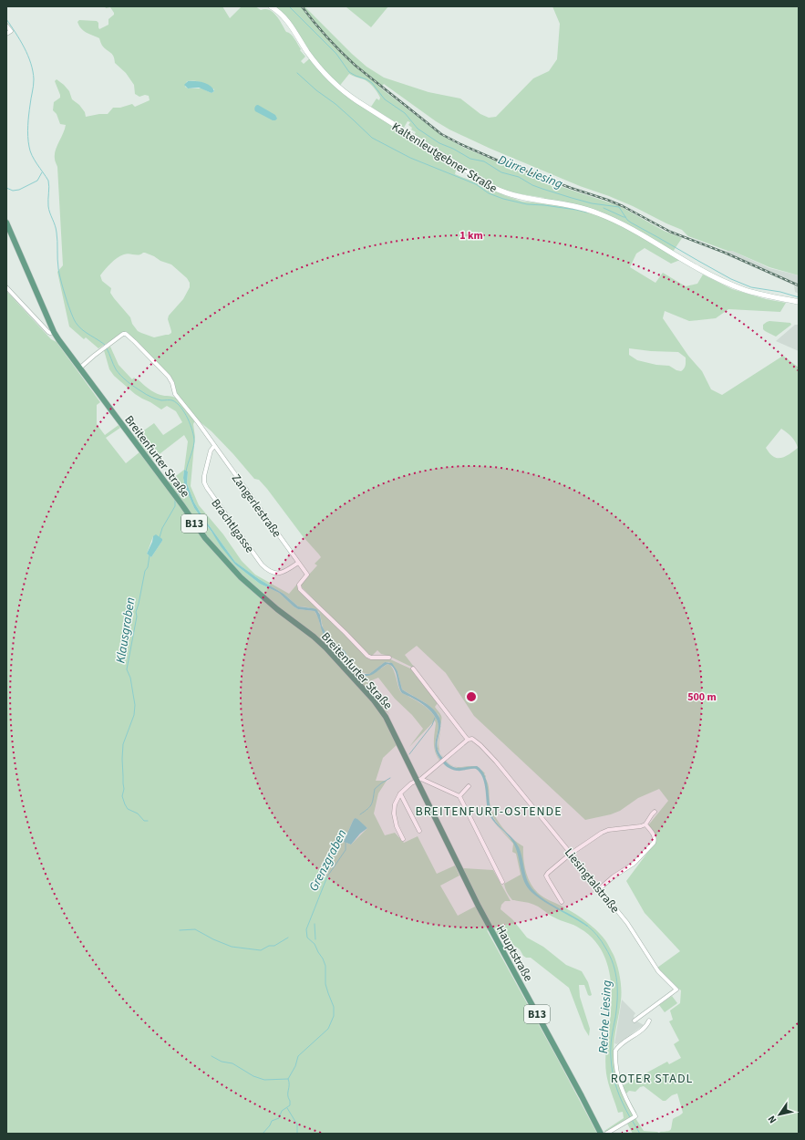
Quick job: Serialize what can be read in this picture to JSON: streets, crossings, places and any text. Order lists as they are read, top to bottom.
{
  "streets": {
    "main road": [
      "Kaltenleutgebner Straße",
      "Breitenfurter Straße",
      "B13",
      "Hauptstraße"
    ],
    "street": ["Zangerlestraße", "Brachtlgasse", "Liesingtalstraße"]
  },
  "crossings": [
    ["Breitenfurter Straße", "Zangerlestraße"],
    ["Breitenfurter Straße", "Hauptstraße"],
    ["Zangerlestraße", "Brachtlgasse"]
  ],
  "districts": ["BREITENFURT-OSTENDE", "ROTER STADL"],
  "water": [
    "Dürre Liesing",
    "Klausgraben",
    "Grenzgraben",
    "Reiche Liesing"
  ],
  "north": "bottom left",
  "rings": ["1 km", "500 m"]
}
